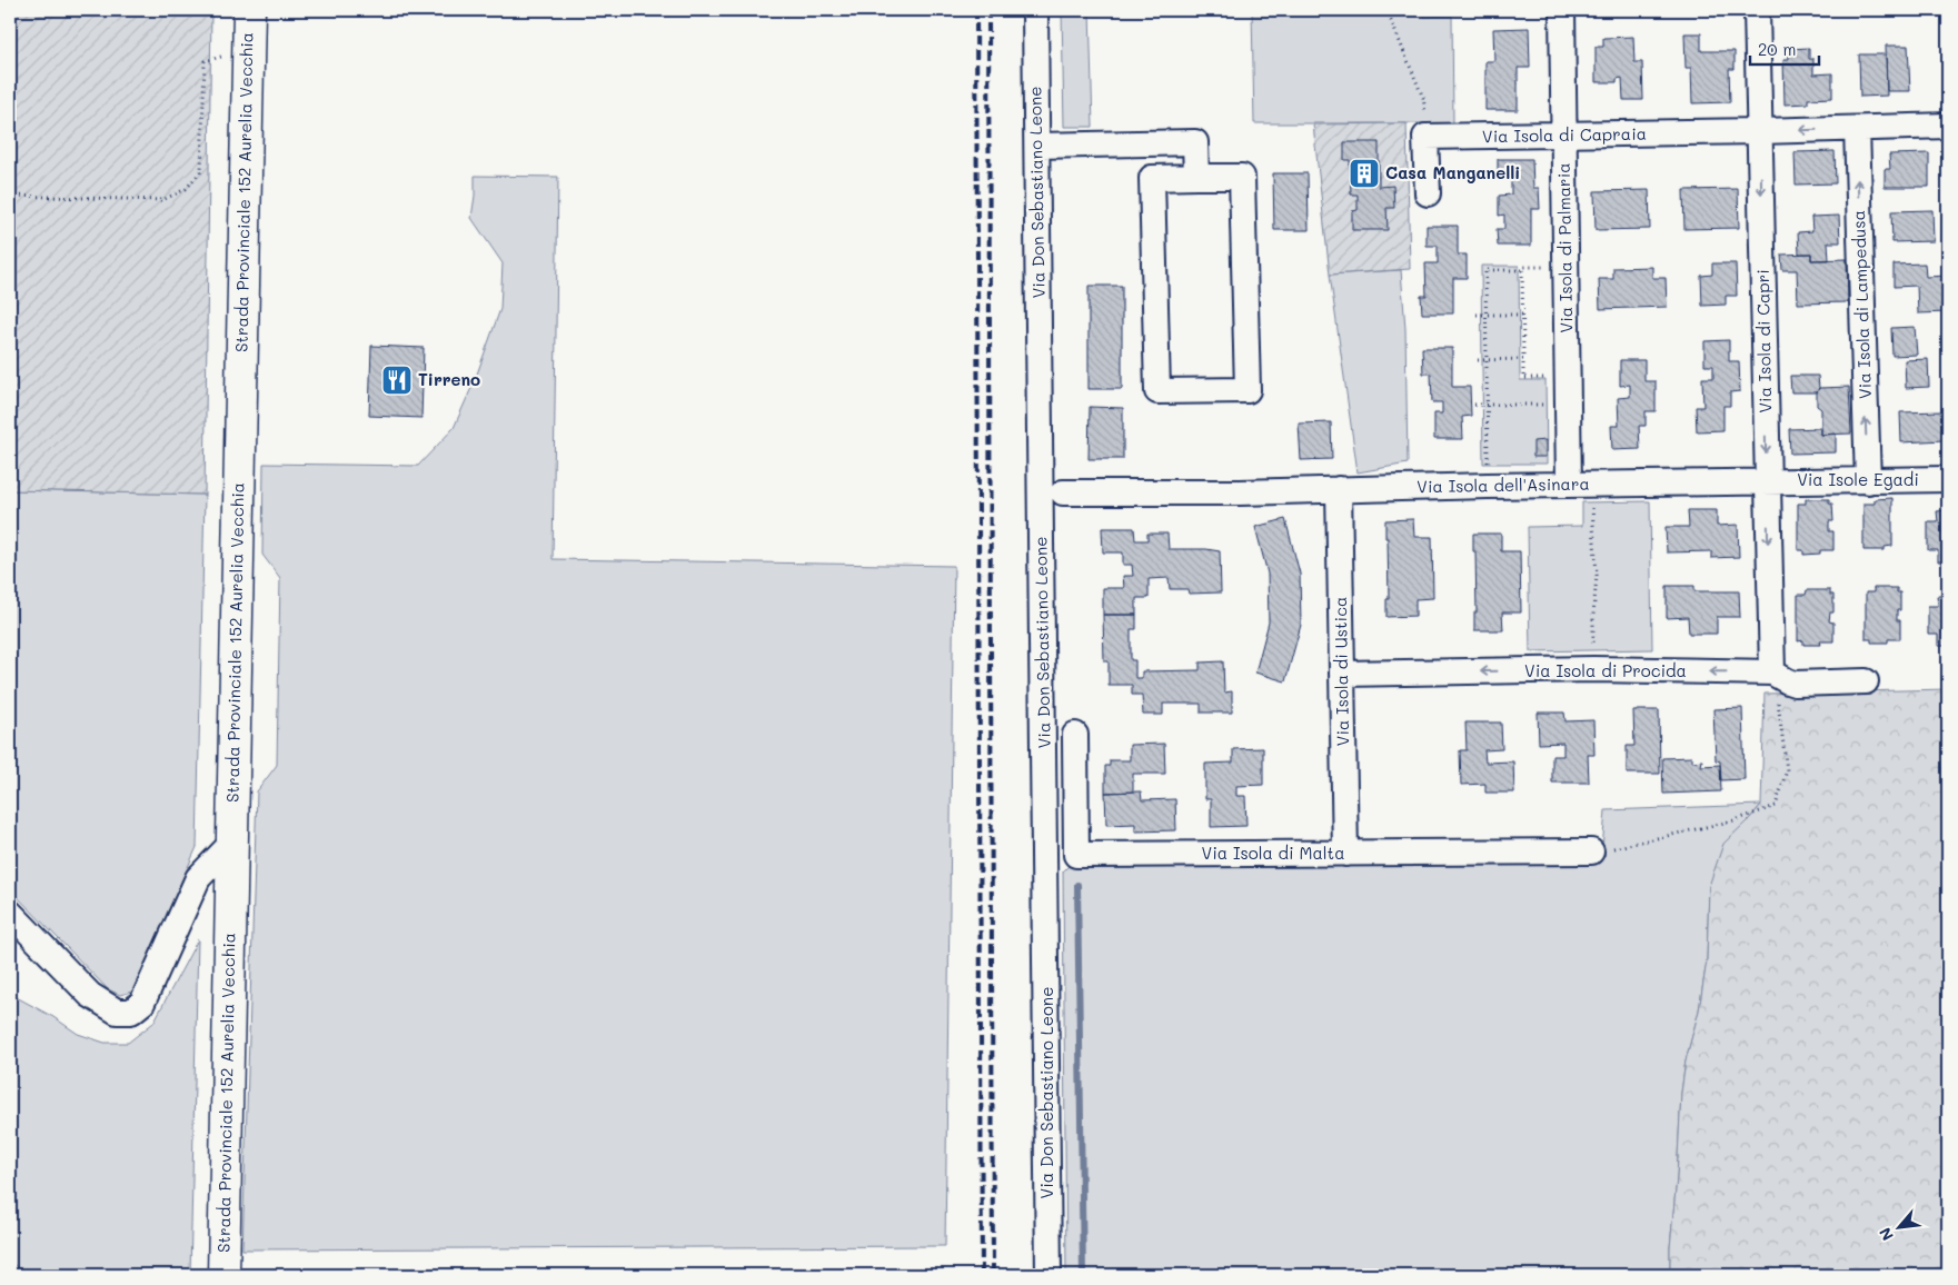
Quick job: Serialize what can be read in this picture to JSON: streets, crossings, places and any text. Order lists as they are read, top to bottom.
{
  "streets": {
    "main road": ["Strada Provinciale 152 Aurelia Vecchia"],
    "street": [
      "Via Isola di Capraia",
      "Via Don Sebastiano Leone",
      "Via Isola di Palmaria",
      "Via Isola di Lampedusa",
      "Via Isola di Capri",
      "Via Isole Egadi",
      "Via Isola dell'Asinara",
      "Via Isola di Ustica",
      "Via Isola di Procida",
      "Via Isola di Malta"
    ]
  },
  "crossings": [
    ["Via Isola di Capraia", "Via Isola di Palmaria"],
    ["Via Isola di Capraia", "Via Isola di Lampedusa"],
    ["Via Isola di Capraia", "Via Isola di Capri"],
    ["Via Isola di Palmaria", "Via Isola dell'Asinara"],
    ["Via Isola di Lampedusa", "Via Isole Egadi"],
    ["Via Isola di Capri", "Via Isole Egadi"],
    ["Via Isola di Capri", "Via Isola dell'Asinara"],
    ["Via Isola di Capri", "Via Isola di Procida"],
    ["Via Isole Egadi", "Via Isola dell'Asinara"],
    ["Via Isola dell'Asinara", "Via Isola di Ustica"],
    ["Via Isola di Ustica", "Via Isola di Procida"],
    ["Via Isola di Ustica", "Via Isola di Malta"]
  ],
  "one_way": ["Via Isola di Lampedusa", "Via Isola di Capri", "Via Isola di Procida"],
  "places": {
    "building": ["Casa Manganelli"],
    "restaurant": ["Tirreno"]
  },
  "scale_bar": "20 m",
  "north": "bottom left"
}
